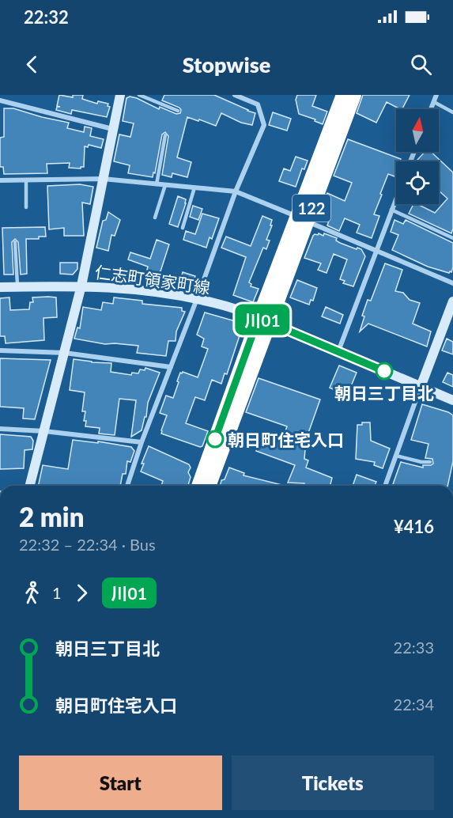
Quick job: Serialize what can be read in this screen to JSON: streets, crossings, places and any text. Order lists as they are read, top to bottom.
{
  "streets": {
    "highway": ["122"],
    "street": ["仁志町領家町線"]
  },
  "crossings": [
    ["122", "仁志町領家町線"]
  ],
  "places": ["朝日三丁目北", "朝日町住宅入口"],
  "lines": ["bus line 川01"],
  "north": "top",
  "page": {
    "status": "22:32",
    "header": "Stopwise",
    "on_map": "川01",
    "heading": ["2 min", "22:32 – 22:34 · Bus", "¥416"],
    "legs": ["1", "川01"],
    "list": [
      {
        "name": "朝日三丁目北",
        "value": "22:33"
      },
      {
        "name": "朝日町住宅入口",
        "value": "22:34"
      }
    ],
    "buttons": ["Start", "Tickets"]
  }
}
